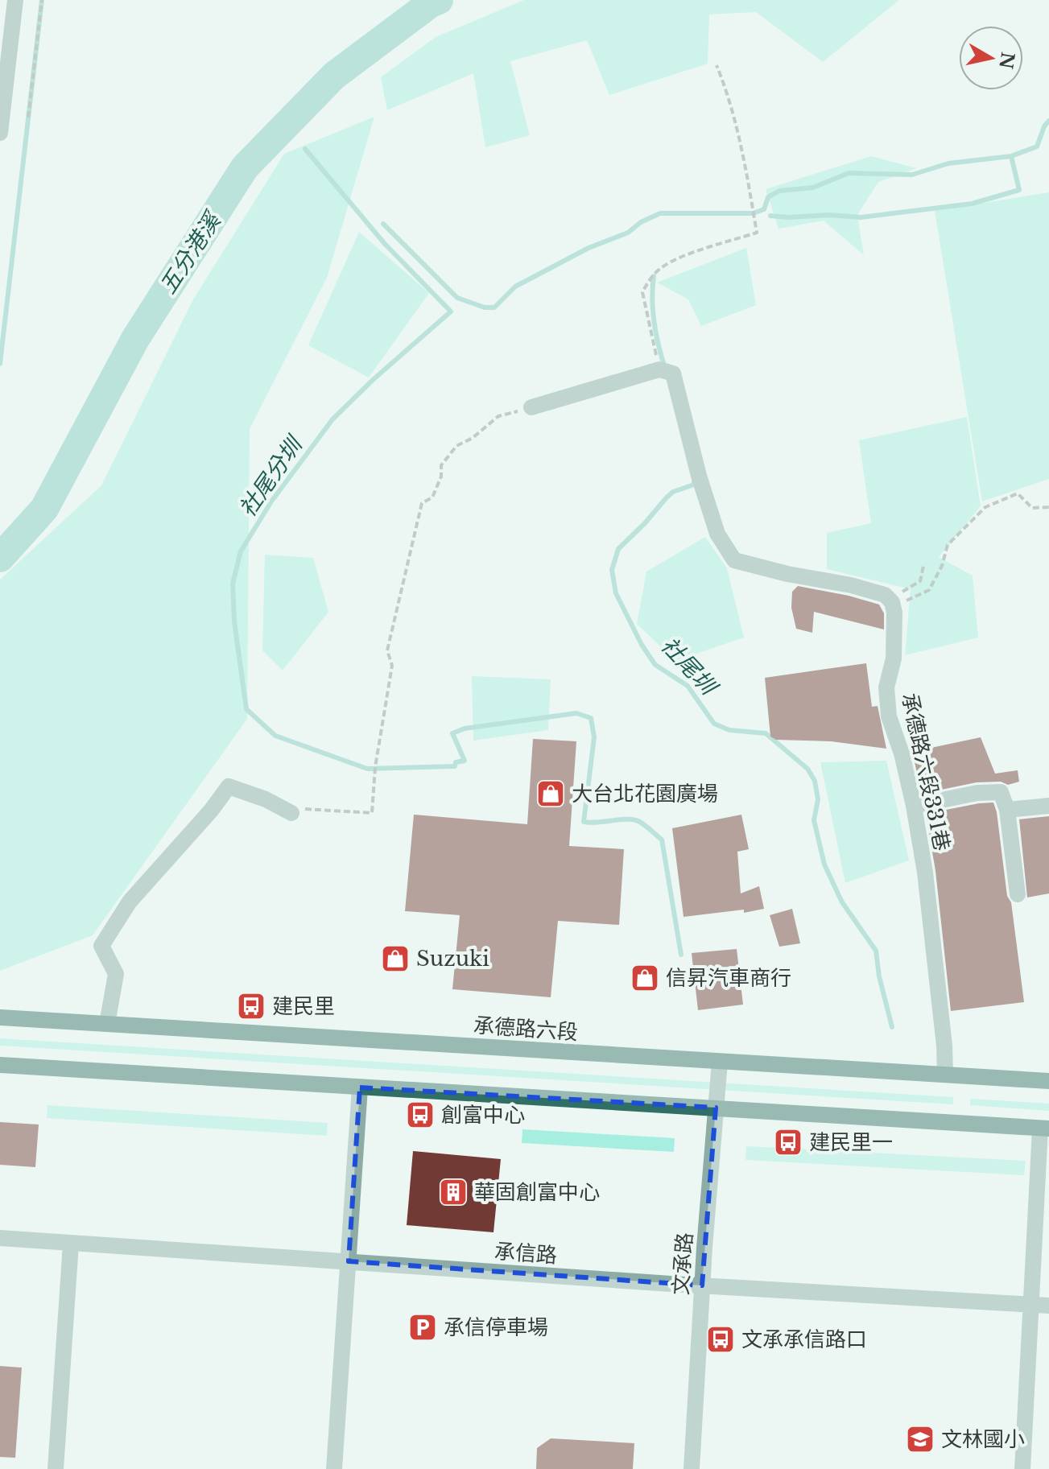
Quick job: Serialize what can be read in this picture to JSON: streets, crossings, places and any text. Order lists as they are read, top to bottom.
{
  "streets": {
    "main road": ["承德路六段"],
    "street": ["承德路六段331巷", "承信路", "文承路"]
  },
  "crossings": [
    ["承德路六段331巷", "承德路六段"],
    ["承德路六段", "文承路"],
    ["承信路", "文承路"]
  ],
  "water": ["五分港溪", "社尾分圳", "社尾圳"],
  "places": {
    "shop": ["大台北花園廣場", "Suzuki", "信昇汽車商行"],
    "bus stop": [
      "建民里",
      "創富中心",
      "建民里一",
      "文承承信路口"
    ],
    "building": ["華固創富中心"],
    "parking": ["承信停車場"],
    "school or university": ["文林國小"]
  },
  "north": "right"
}
